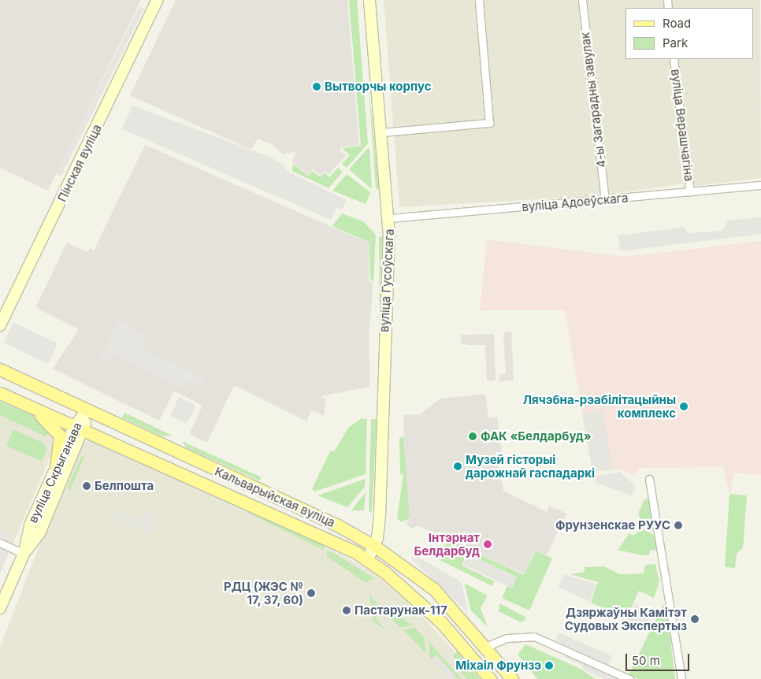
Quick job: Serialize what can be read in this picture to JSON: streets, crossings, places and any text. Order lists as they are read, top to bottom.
{
  "streets": {
    "main road": ["Кальварыйская вуліца"],
    "street": [
      "4-ы Загарадны завулак",
      "вуліца Верашчагіна",
      "Пінская вуліца",
      "вуліца Адоеўскага",
      "вуліца Гусоўскага",
      "вуліца Скрыганава"
    ]
  },
  "crossings": [
    ["4-ы Загарадны завулак", "вуліца Адоеўскага"],
    ["вуліца Верашчагіна", "вуліца Адоеўскага"],
    ["вуліца Адоеўскага", "вуліца Гусоўскага"],
    ["вуліца Гусоўскага", "Кальварыйская вуліца"],
    ["вуліца Скрыганава", "Кальварыйская вуліца"]
  ],
  "places": [
    "Вытворчы корпус",
    "Лячэбна-рэабілітацыйны комплекс",
    "ФАК «Белдарбуд»",
    "Музей гісторыі дарожнай гаспадаркі",
    "Белпошта",
    "Фрунзенскае РУУС",
    "Інтэрнат Белдарбуд",
    "РДЦ (ЖЭС № 17, 37, 60)",
    "Пастарунак-117",
    "Дзяржаўны Камітэт Судовых Экспертыз",
    "Міхаіл Фрунзэ"
  ],
  "legend": ["Road", "Park"],
  "scale_bar": "50 m"
}
